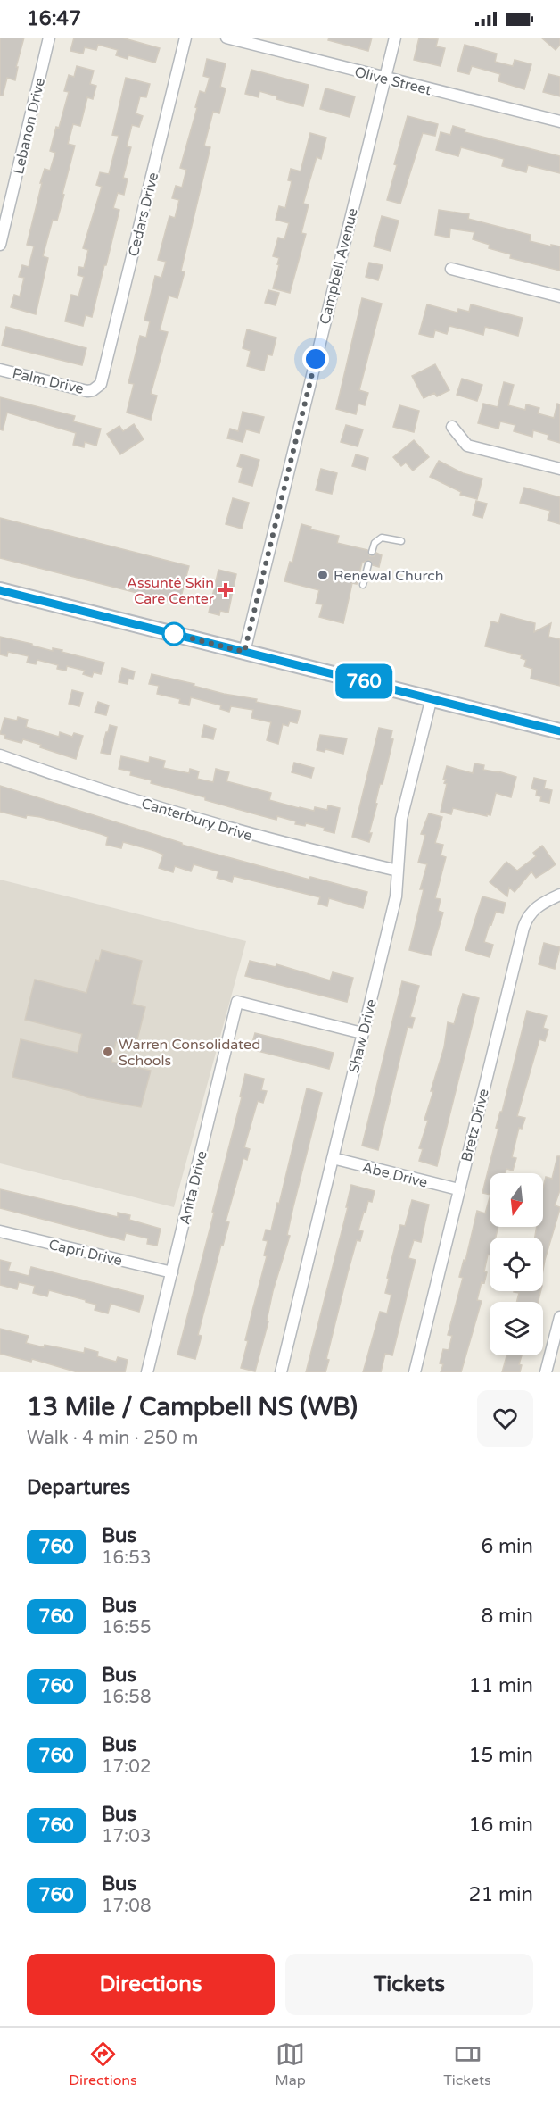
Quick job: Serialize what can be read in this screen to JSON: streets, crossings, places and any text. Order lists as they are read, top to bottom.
{
  "streets": {
    "street": [
      "Olive Street",
      "Lebanon Drive",
      "Cedars Drive",
      "Campbell Avenue",
      "Palm Drive",
      "Canterbury Drive",
      "Shaw Drive",
      "Bretz Drive",
      "Abe Drive",
      "Anita Drive",
      "Capri Drive"
    ]
  },
  "crossings": [
    ["Olive Street", "Campbell Avenue"],
    ["Cedars Drive", "Palm Drive"],
    ["Canterbury Drive", "Shaw Drive"],
    ["Shaw Drive", "Abe Drive"],
    ["Shaw Drive", "Anita Drive"],
    ["Bretz Drive", "Abe Drive"],
    ["Anita Drive", "Capri Drive"]
  ],
  "places": {
    "other": ["Renewal Church", "Warren Consolidated Schools"],
    "health": ["Assunté Skin Care Center"]
  },
  "lines": ["bus line 760"],
  "north": "bottom",
  "page": {
    "status": "16:47",
    "on_map": "760",
    "heading": [
      ["13 Mile / Campbell NS (WB)", "Walk · 4 min · 250 m"],
      "Departures"
    ],
    "list": [
      {
        "mark": "760",
        "name": "Bus",
        "note": "16:53",
        "value": "6 min"
      },
      {
        "mark": "760",
        "name": "Bus",
        "note": "16:55",
        "value": "8 min"
      },
      {
        "mark": "760",
        "name": "Bus",
        "note": "16:58",
        "value": "11 min"
      },
      {
        "mark": "760",
        "name": "Bus",
        "note": "17:02",
        "value": "15 min"
      },
      {
        "mark": "760",
        "name": "Bus",
        "note": "17:03",
        "value": "16 min"
      },
      {
        "mark": "760",
        "name": "Bus",
        "note": "17:08",
        "value": "21 min"
      }
    ],
    "buttons": ["Directions", "Tickets"],
    "tabs": ["Directions", "Map", "Tickets"]
  }
}
